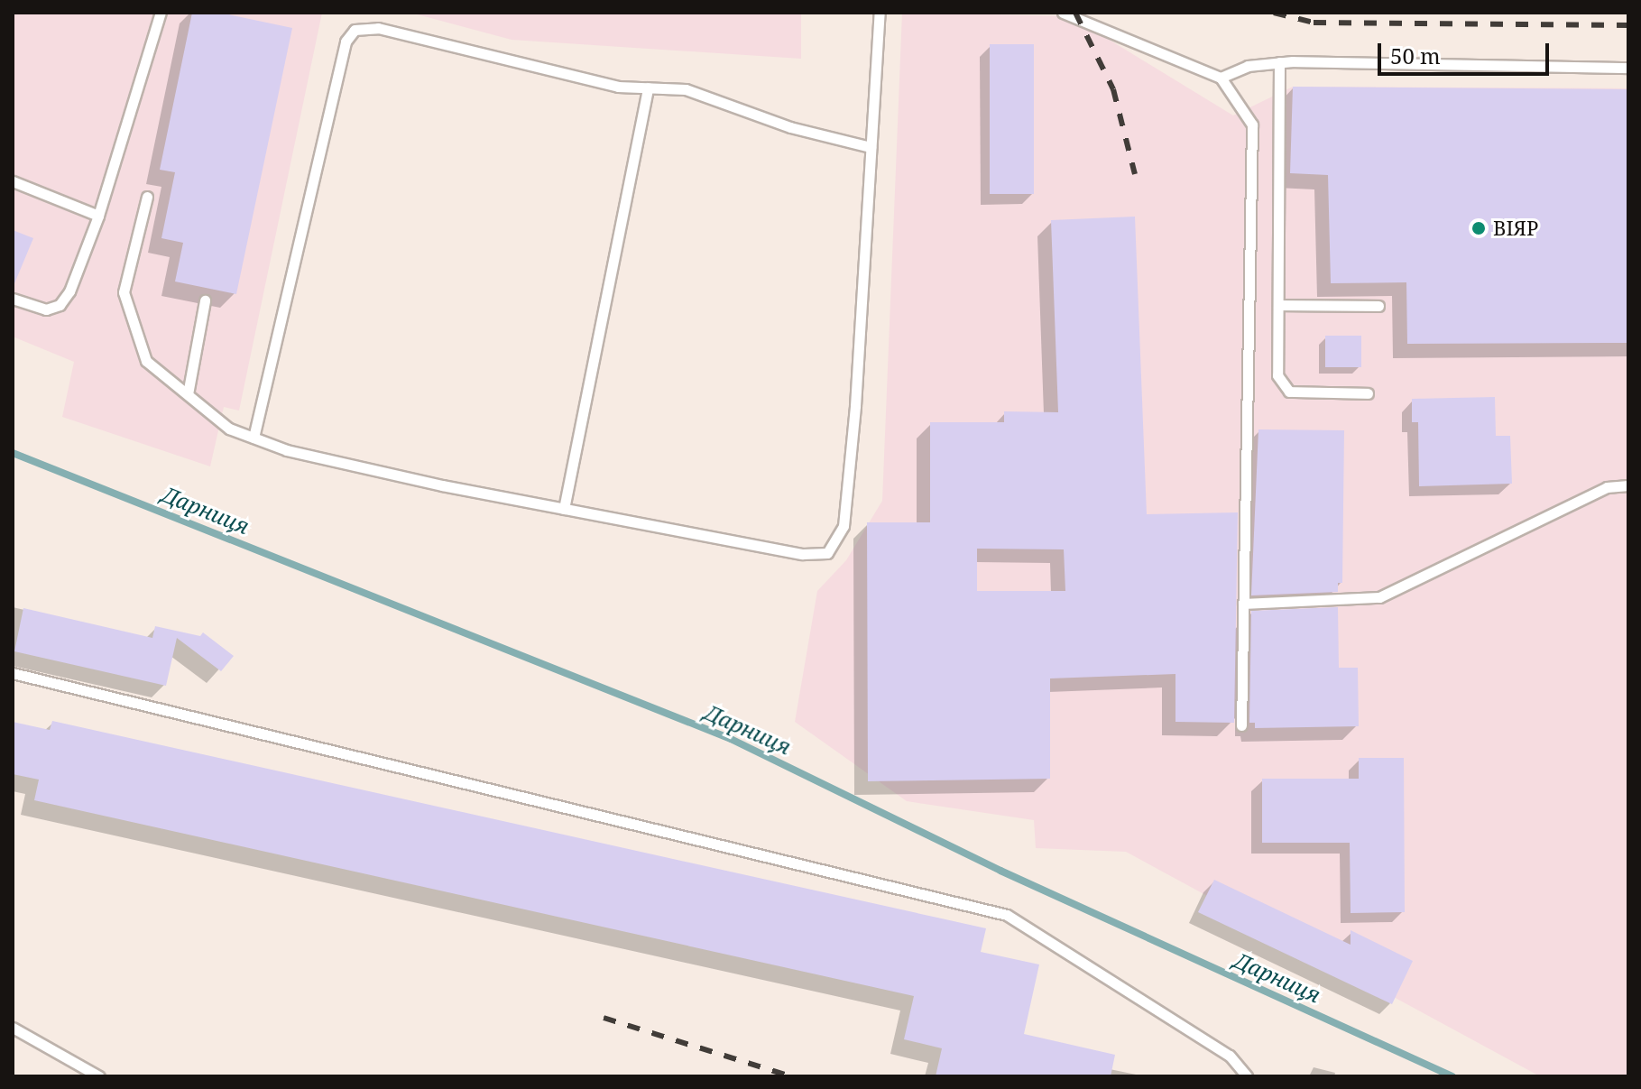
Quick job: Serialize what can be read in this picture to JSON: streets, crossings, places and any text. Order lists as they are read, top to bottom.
{
  "water": ["Дарниця"],
  "places": ["ВІЯР"],
  "scale_bar": "50 m"
}
